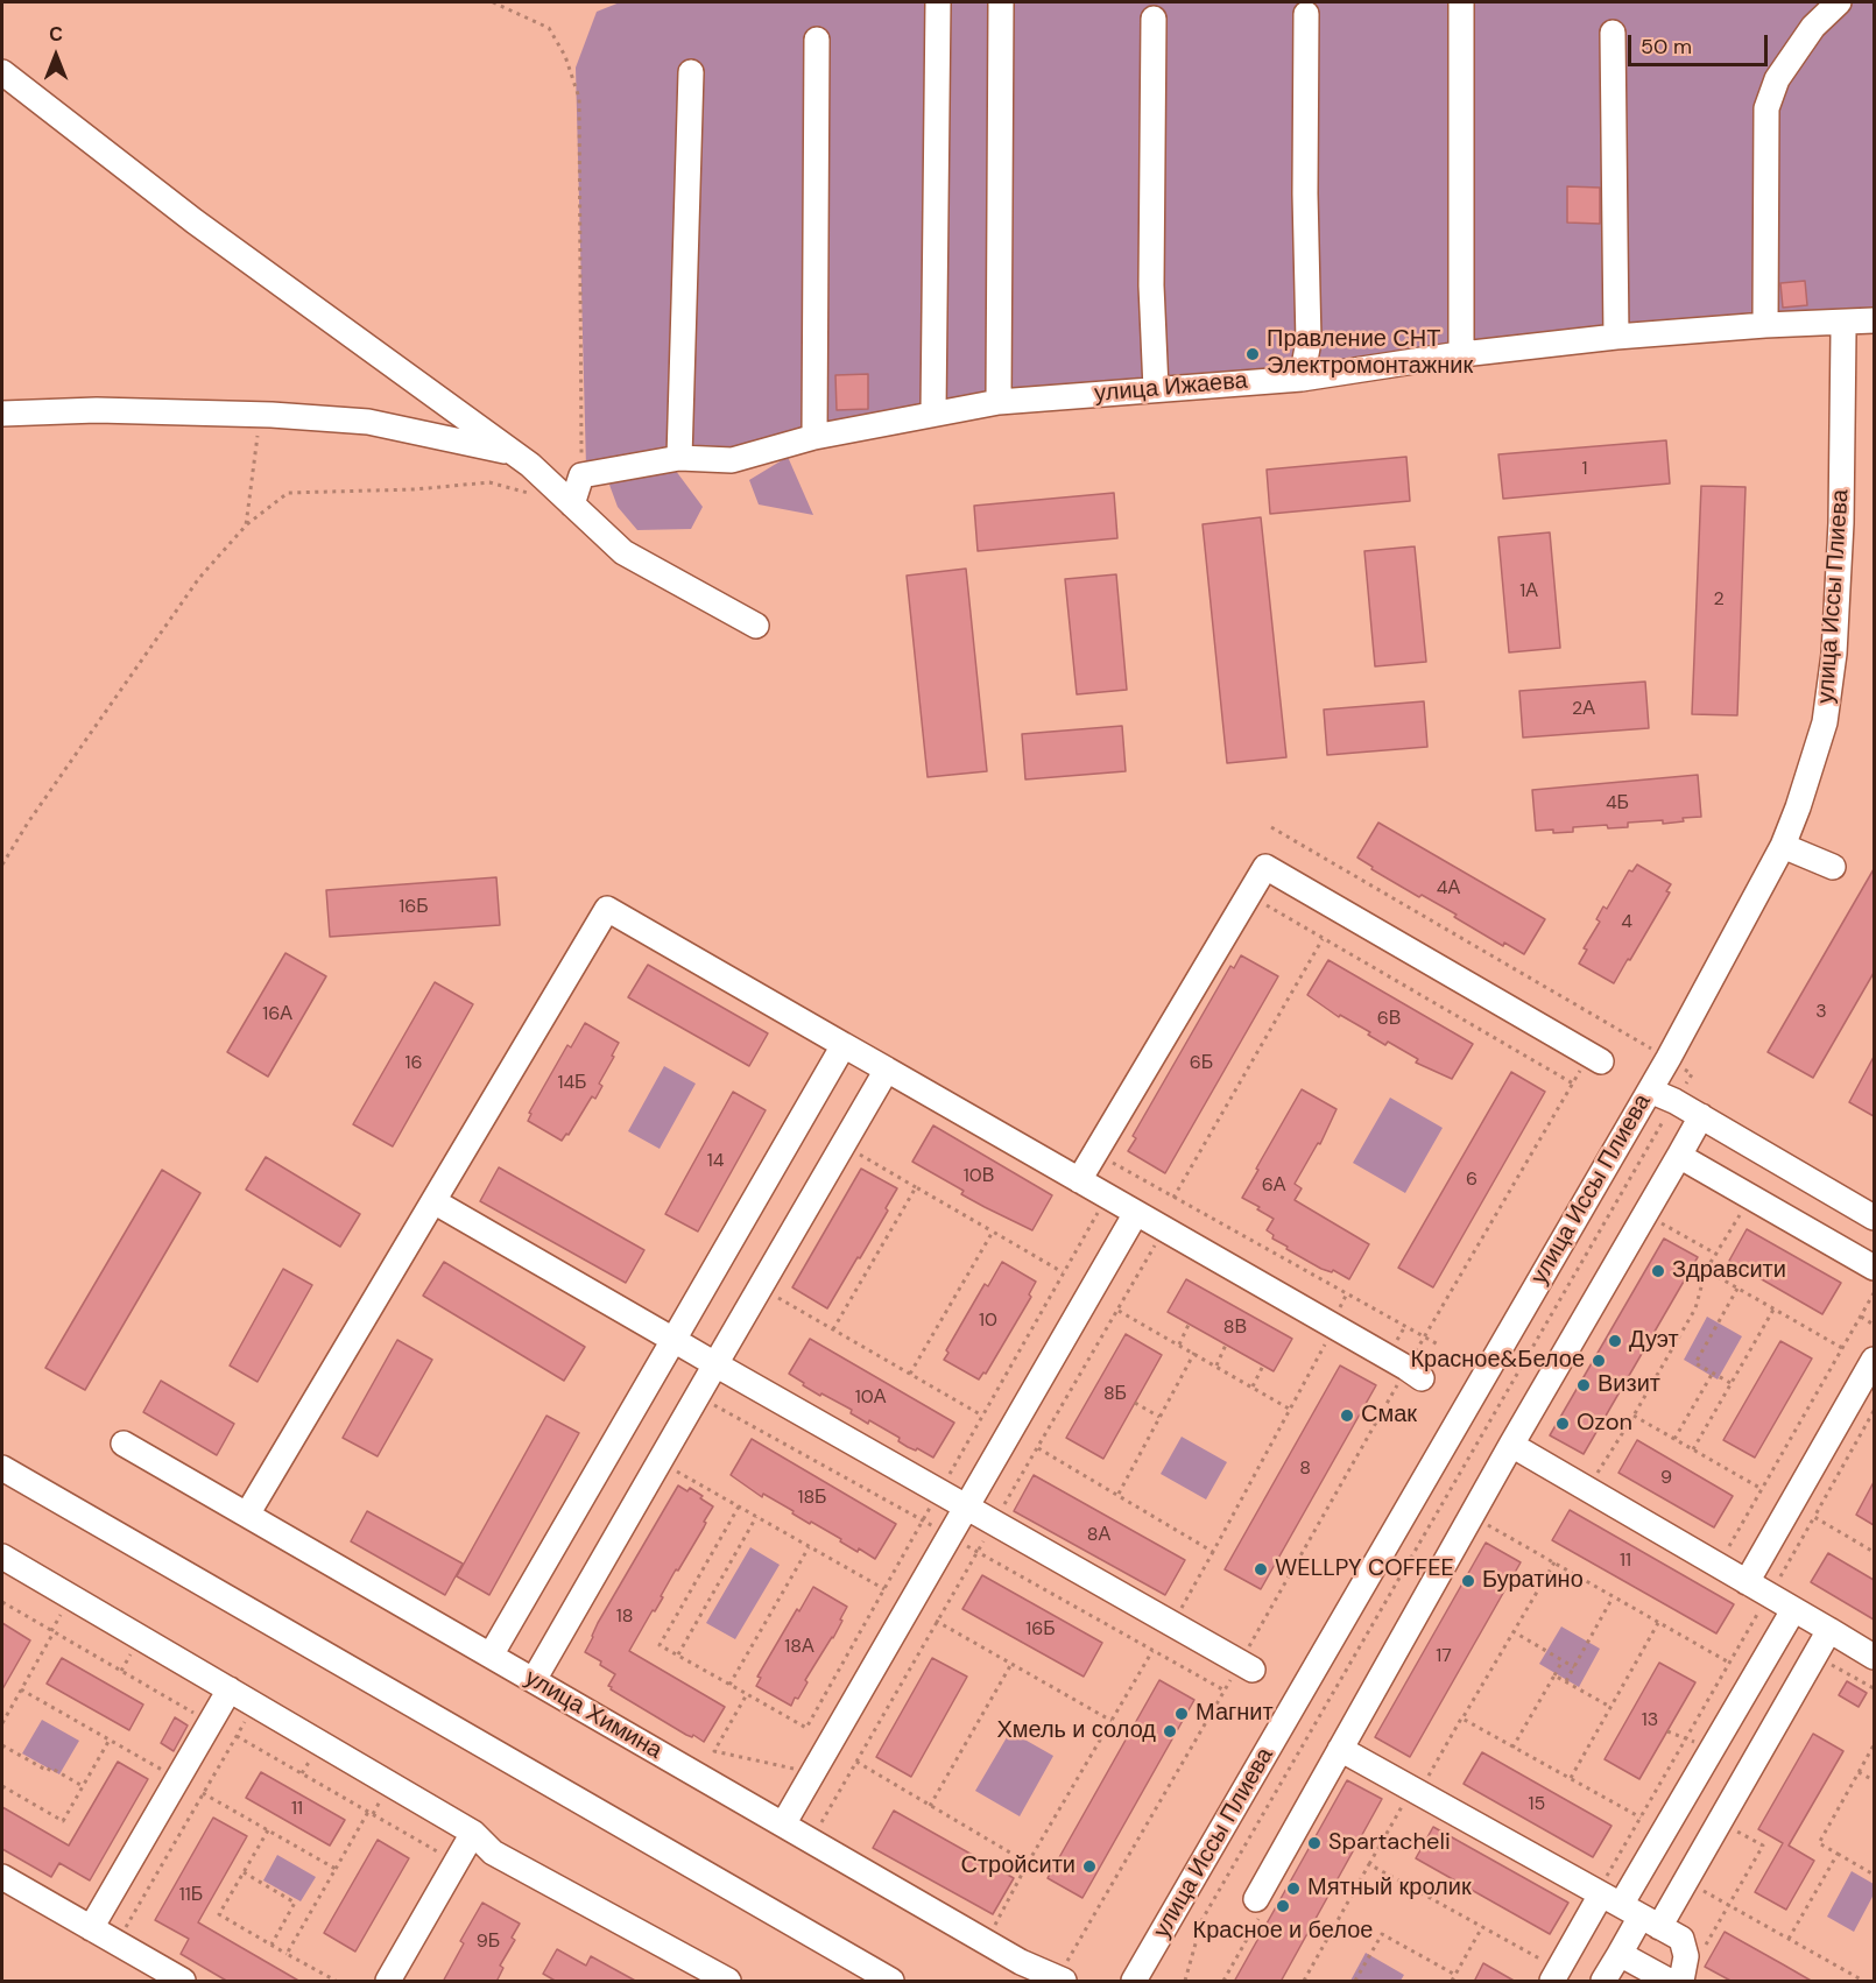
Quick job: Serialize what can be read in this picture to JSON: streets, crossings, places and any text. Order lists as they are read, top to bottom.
{
  "streets": {
    "street": ["улица Ижаева", "улица Иссы Плиева", "улица Химина"]
  },
  "crossings": [
    ["улица Ижаева", "улица Иссы Плиева"]
  ],
  "places": [
    "Правление СНТ Электромонтажник",
    "Здравсити",
    "Дуэт",
    "Красное&Белое",
    "Визит",
    "Смак",
    "Ozon",
    "WELLPY COFFEE",
    "Буратино",
    "Магнит",
    "Хмель и солод",
    "Spartacheli",
    "Стройсити",
    "Мятный кролик",
    "Красное и белое"
  ],
  "house_numbers": [
    "1",
    "1А",
    "2",
    "2А",
    "4Б",
    "4А",
    "16Б",
    "4",
    "3",
    "16А",
    "6В",
    "16",
    "6Б",
    "14Б",
    "14",
    "10В",
    "6",
    "6А",
    "10",
    "8В",
    "8Б",
    "10А",
    "8",
    "9",
    "18Б",
    "8А",
    "11",
    "18",
    "16Б",
    "18А",
    "17",
    "13",
    "15",
    "11",
    "11Б",
    "9Б"
  ],
  "scale_bar": "50 m",
  "north": "top"
}
